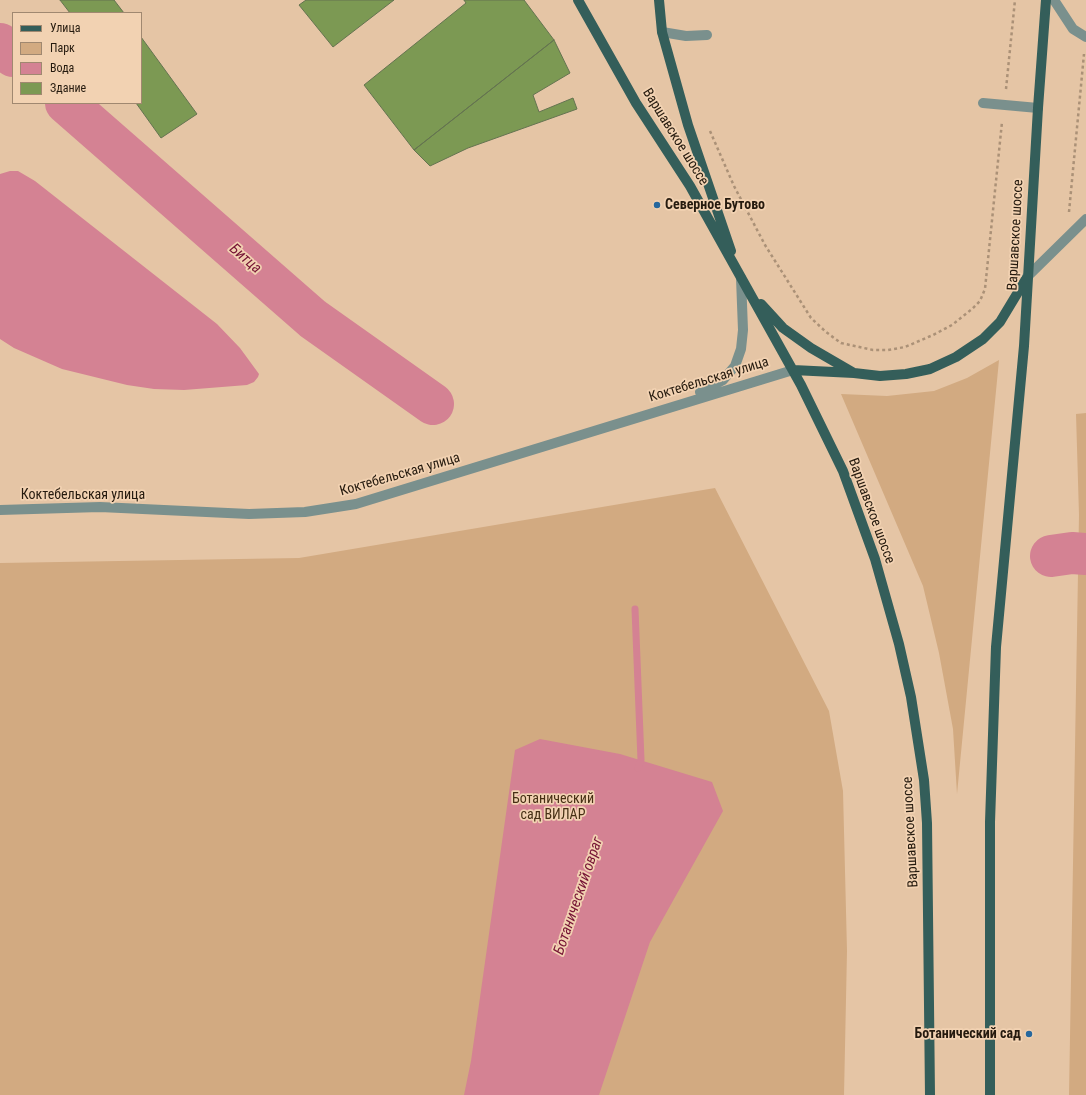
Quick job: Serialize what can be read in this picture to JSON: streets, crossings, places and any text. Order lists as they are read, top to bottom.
{
  "streets": {
    "main road": ["Варшавское шоссе"],
    "street": ["Коктебельская улица"]
  },
  "crossings": [
    ["Варшавское шоссе", "Коктебельская улица"]
  ],
  "water": ["Битца", "Ботанический овраг"],
  "parks": ["Ботанический сад ВИЛАР"],
  "places": ["Северное Бутово", "Ботанический сад"],
  "legend": [
    "Улица",
    "Парк",
    "Вода",
    "Здание"
  ]
}
